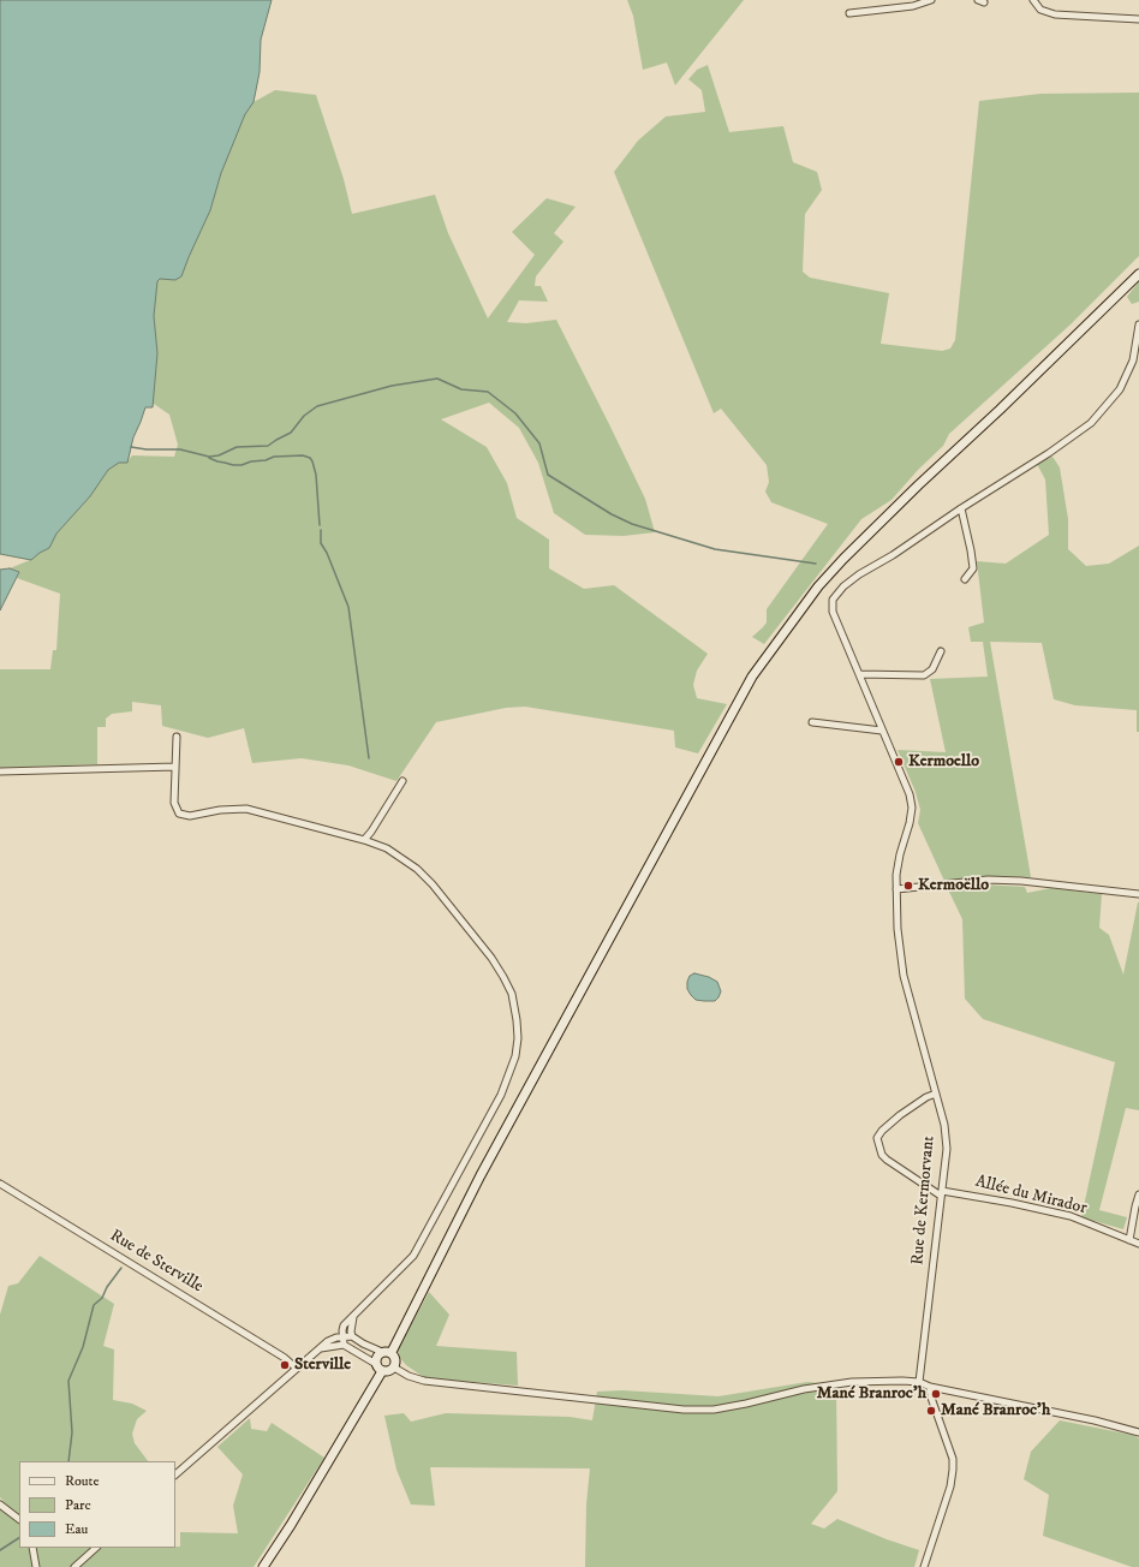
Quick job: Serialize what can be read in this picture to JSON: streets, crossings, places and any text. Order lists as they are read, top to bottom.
{
  "streets": {
    "street": ["Allée du Mirador", "Rue de Kermorvant", "Rue de Sterville"]
  },
  "crossings": [
    ["Allée du Mirador", "Rue de Kermorvant"]
  ],
  "places": [
    "Kermoello",
    "Kermoëllo",
    "Sterville",
    "Mané Branroc'h",
    "Mané Branroc’h"
  ],
  "legend": ["Route", "Parc", "Eau"]
}
